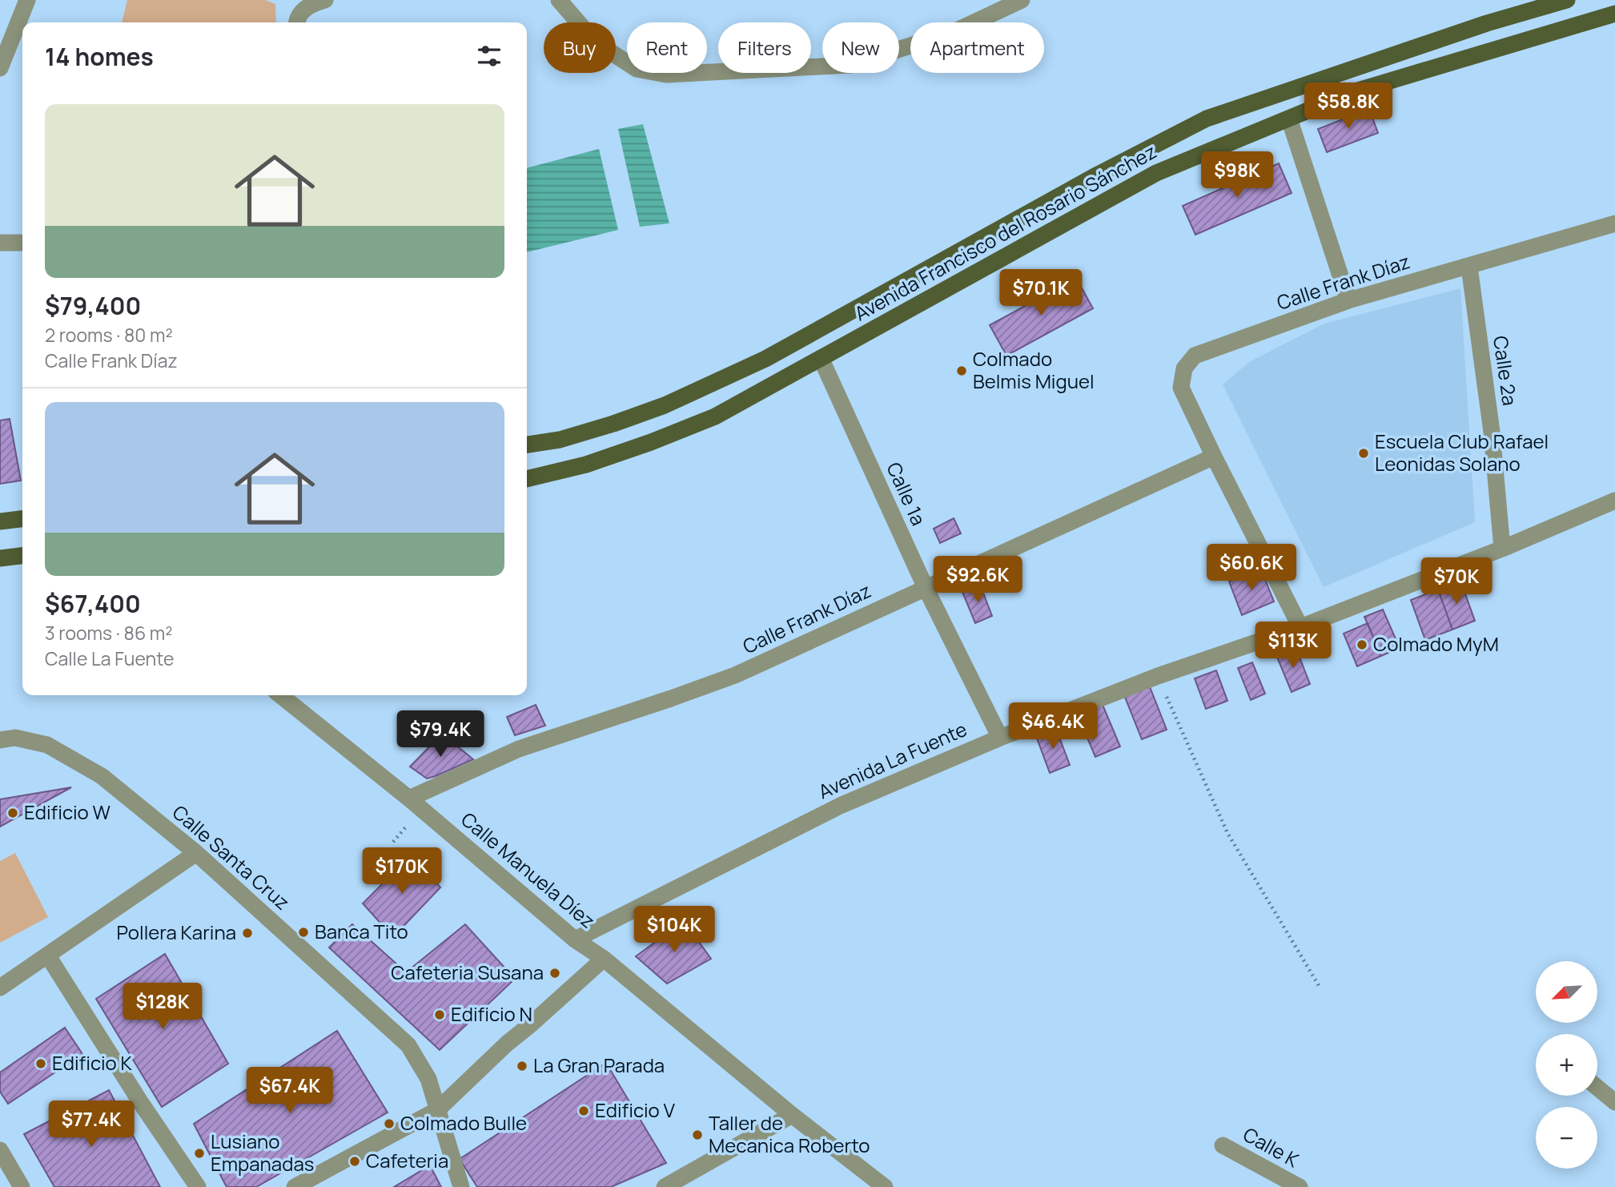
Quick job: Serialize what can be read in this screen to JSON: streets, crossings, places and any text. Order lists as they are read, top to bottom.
{
  "streets": {
    "main road": ["Avenida Francisco del Rosario Sánchez"],
    "street": [
      "Calle Frank Díaz",
      "Calle 2a",
      "Calle 1a",
      "Avenida La Fuente",
      "Calle Santa Cruz",
      "Calle Manuela Díez",
      "Calle K"
    ]
  },
  "crossings": [
    ["Avenida Francisco del Rosario Sánchez", "Calle 1a"],
    ["Calle Frank Díaz", "Calle 2a"],
    ["Calle Frank Díaz", "Calle 1a"],
    ["Calle Frank Díaz", "Avenida La Fuente"],
    ["Calle Frank Díaz", "Calle Manuela Díez"],
    ["Calle 2a", "Avenida La Fuente"],
    ["Calle 1a", "Avenida La Fuente"],
    ["Avenida La Fuente", "Calle Manuela Díez"]
  ],
  "places": [
    "Colmado Belmis Miguel",
    "Escuela Club Rafael Leonidas Solano",
    "Colmado MyM",
    "Edificio W",
    "Banca Tito",
    "Pollera Karina",
    "Cafeteria Susana",
    "Edificio N",
    "Edificio K",
    "La Gran Parada",
    "Edificio V",
    "Colmado Bulle",
    "Taller de Mecanica Roberto",
    "Lusiano Empanadas",
    "Cafeteria"
  ],
  "north": "bottom left",
  "page": {
    "chip": [
      "Buy",
      "Rent",
      "Filters",
      "New",
      "Apartment"
    ],
    "heading": "14 homes",
    "price": [
      "$58.8K",
      "$98K",
      "$70.1K",
      "$60.6K",
      "$92.6K",
      "$70K",
      "$113K",
      "$46.4K",
      "$79.4K",
      "$170K",
      "$104K",
      "$128K",
      "$67.4K",
      "$77.4K"
    ],
    "list": [
      {
        "name": "$79,400",
        "note": "2 rooms · 80 m² · Calle Frank Díaz"
      },
      {
        "name": "$67,400",
        "note": "3 rooms · 86 m² · Calle La Fuente"
      }
    ],
    "map_buttons": ["+", "−"]
  }
}
